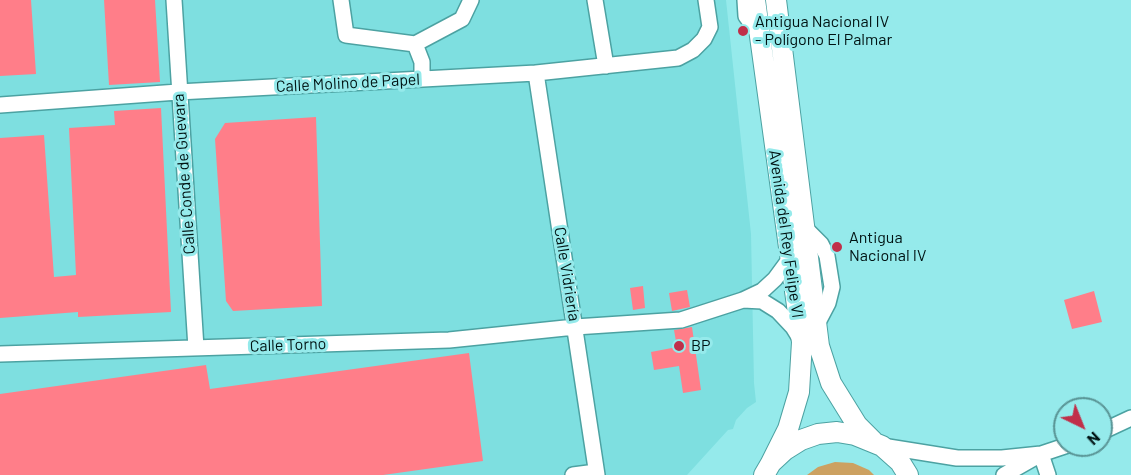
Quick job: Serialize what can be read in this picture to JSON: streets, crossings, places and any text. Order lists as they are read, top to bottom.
{
  "streets": {
    "main road": ["Avenida del Rey Felipe VI"],
    "street": [
      "Calle Molino de Papel",
      "Calle Conde de Guevara",
      "Calle Vidriería",
      "Calle Torno"
    ]
  },
  "crossings": [
    ["Calle Molino de Papel", "Calle Conde de Guevara"],
    ["Calle Molino de Papel", "Calle Vidriería"],
    ["Calle Conde de Guevara", "Calle Torno"],
    ["Avenida del Rey Felipe VI", "Calle Torno"],
    ["Calle Vidriería", "Calle Torno"]
  ],
  "places": ["Antigua Nacional IV - Polígono El Palmar", "Antigua Nacional IV", "BP"],
  "north": "bottom right"
}
